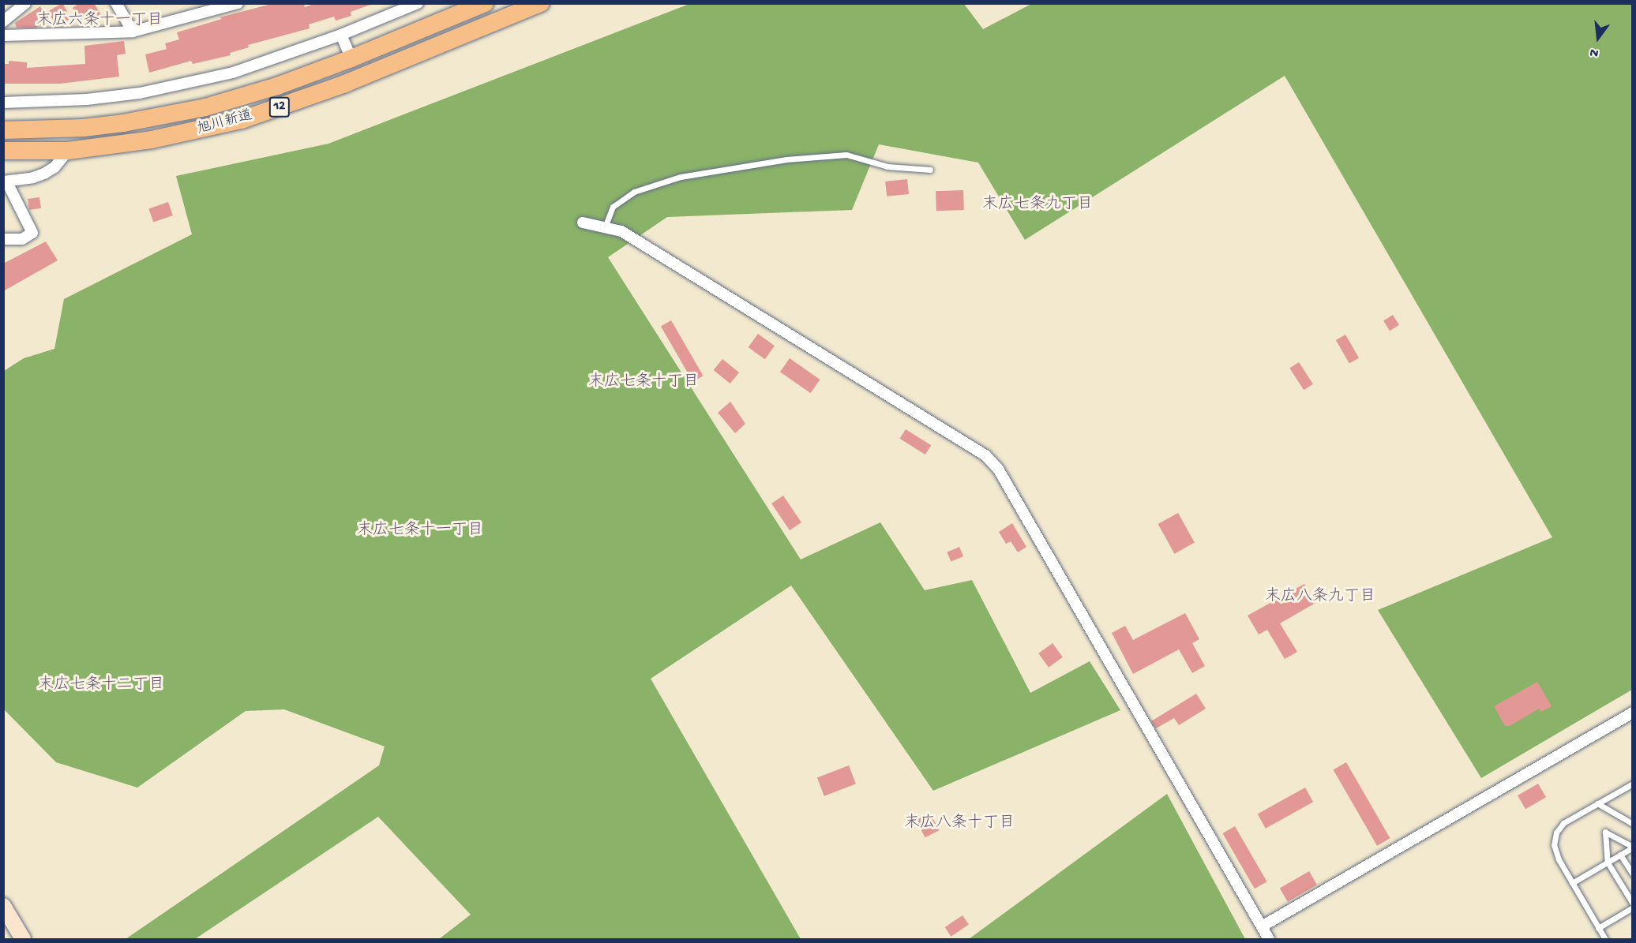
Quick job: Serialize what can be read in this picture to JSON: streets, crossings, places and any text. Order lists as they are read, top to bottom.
{
  "streets": {
    "highway": ["12", "旭川新道"]
  },
  "districts": [
    "末広六条十一丁目",
    "末広七条九丁目",
    "末広七条十丁目",
    "末広七条十一丁目",
    "末広八条九丁目",
    "末広七条十二丁目",
    "末広八条十丁目"
  ],
  "north": "bottom"
}
